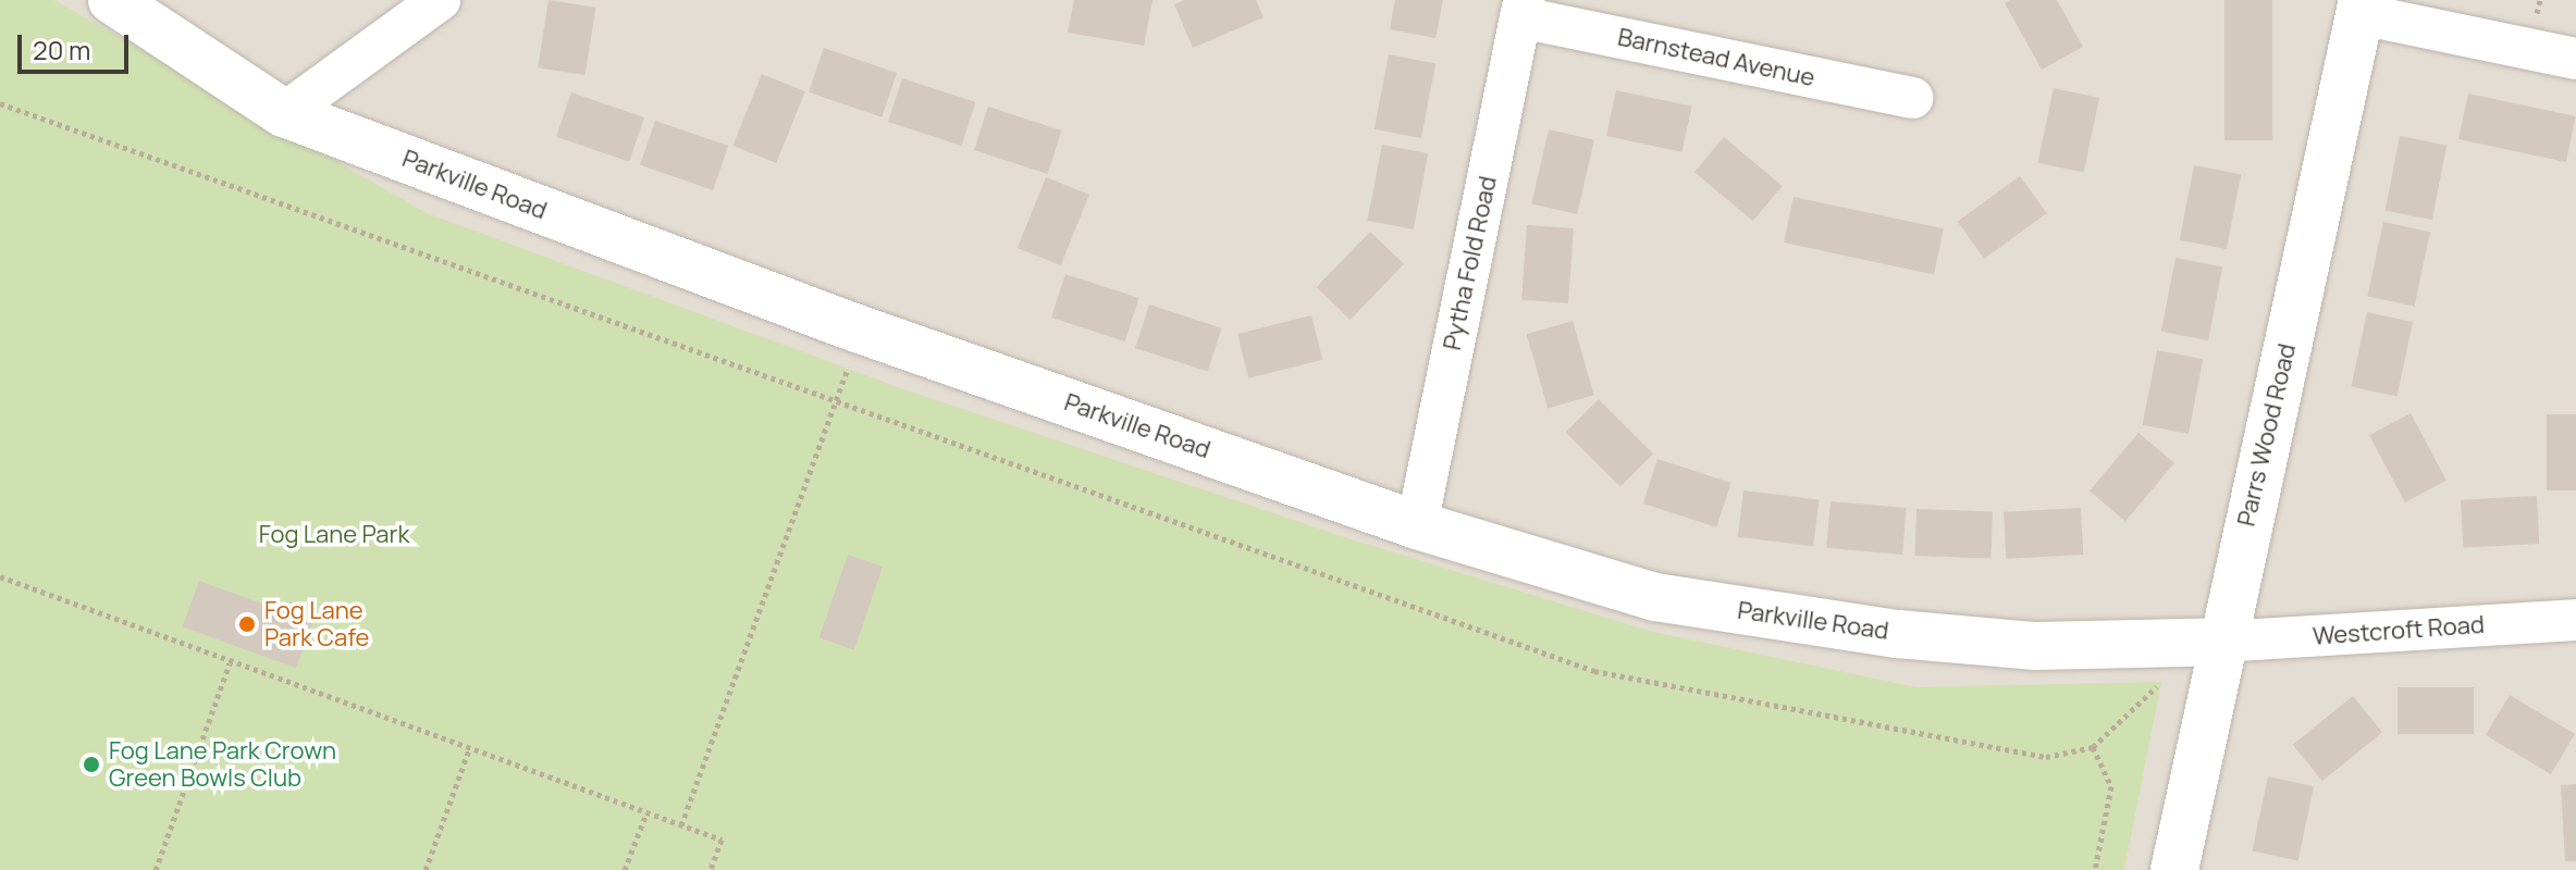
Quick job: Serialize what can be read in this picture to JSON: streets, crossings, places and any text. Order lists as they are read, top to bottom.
{
  "streets": {
    "street": [
      "Barnstead Avenue",
      "Parkville Road",
      "Pytha Fold Road",
      "Parrs Wood Road",
      "Westcroft Road"
    ]
  },
  "crossings": [
    ["Barnstead Avenue", "Pytha Fold Road"],
    ["Parkville Road", "Pytha Fold Road"],
    ["Parkville Road", "Parrs Wood Road"],
    ["Parkville Road", "Westcroft Road"],
    ["Parrs Wood Road", "Westcroft Road"]
  ],
  "parks": ["Fog Lane Park"],
  "places": ["Fog Lane Park Cafe", "Fog Lane Park Crown Green Bowls Club"],
  "scale_bar": "20 m"
}
